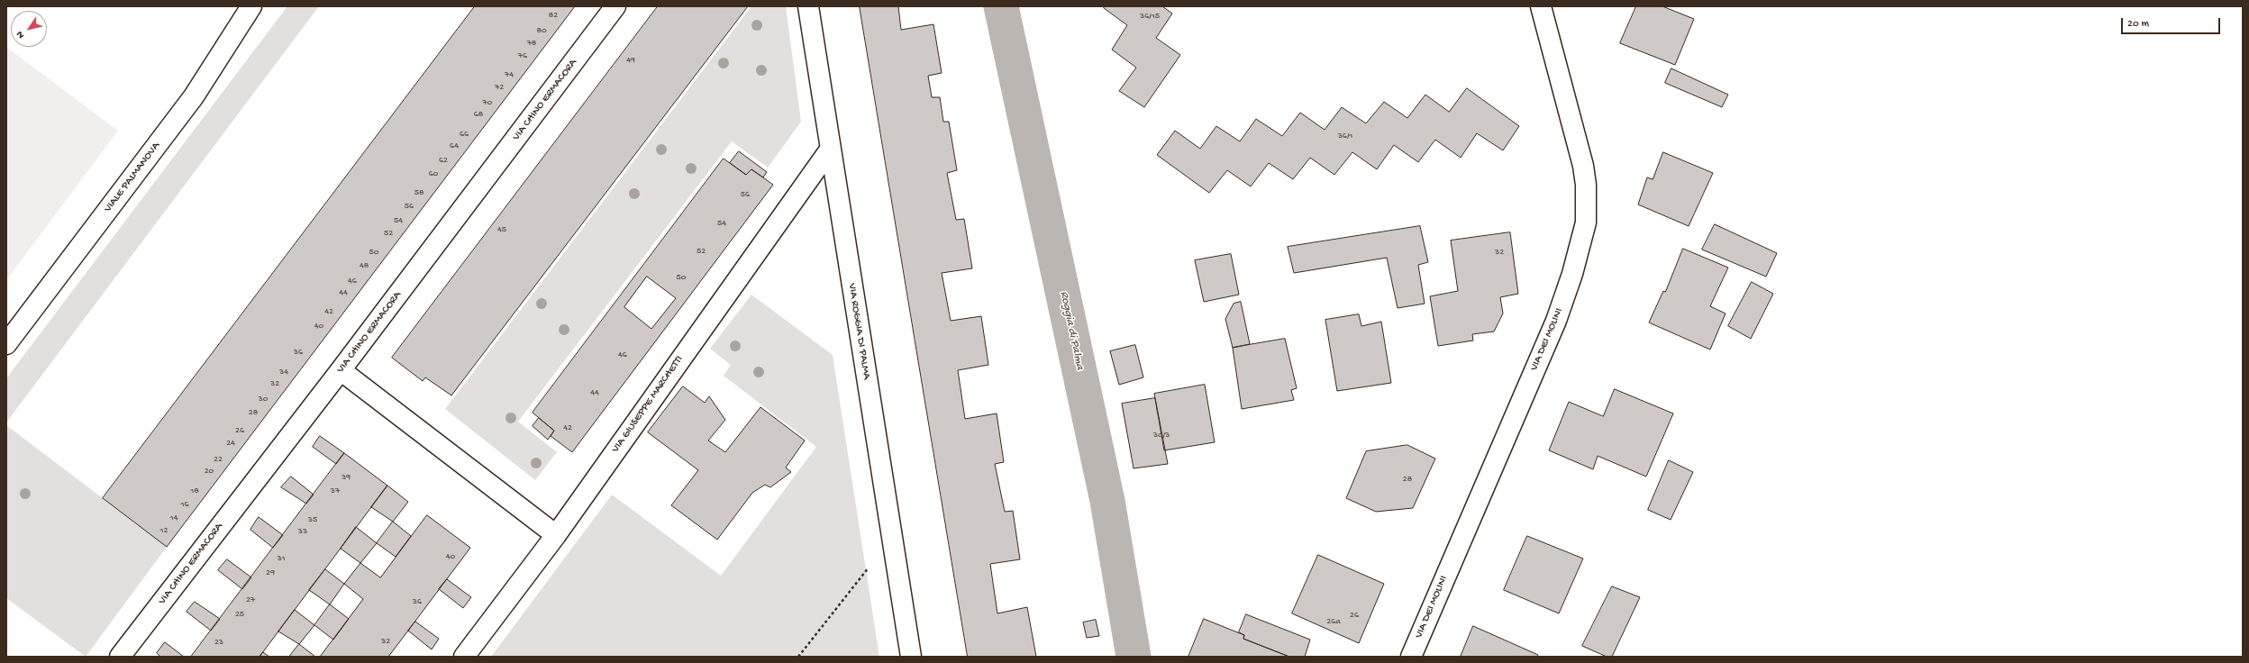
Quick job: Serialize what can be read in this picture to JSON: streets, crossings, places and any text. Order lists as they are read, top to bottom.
{
  "streets": {
    "street": [
      "VIA CHINO ERMACORA",
      "VIALE PALMANOVA",
      "VIA ROGGIA DI PALMA",
      "VIA DEI MOLINI",
      "VIA GIUSEPPE MARCHETTI"
    ]
  },
  "crossings": [
    ["VIA ROGGIA DI PALMA", "VIA GIUSEPPE MARCHETTI"]
  ],
  "water": ["Roggia di Palma"],
  "house_numbers": [
    "82",
    "36/15",
    "80",
    "78",
    "76",
    "49",
    "74",
    "72",
    "70",
    "68",
    "66",
    "36/1",
    "64",
    "62",
    "60",
    "58",
    "56",
    "56",
    "54",
    "54",
    "45",
    "52",
    "52",
    "50",
    "32",
    "48",
    "50",
    "46",
    "44",
    "42",
    "40",
    "36",
    "46",
    "34",
    "32",
    "44",
    "30",
    "28",
    "42",
    "26",
    "30/3",
    "24",
    "22",
    "20",
    "39",
    "28",
    "18",
    "37",
    "16",
    "14",
    "35",
    "12",
    "33",
    "40",
    "31",
    "29",
    "27",
    "36",
    "25",
    "26",
    "26a",
    "32",
    "23"
  ],
  "scale_bar": "20 m",
  "north": "bottom left"
}
